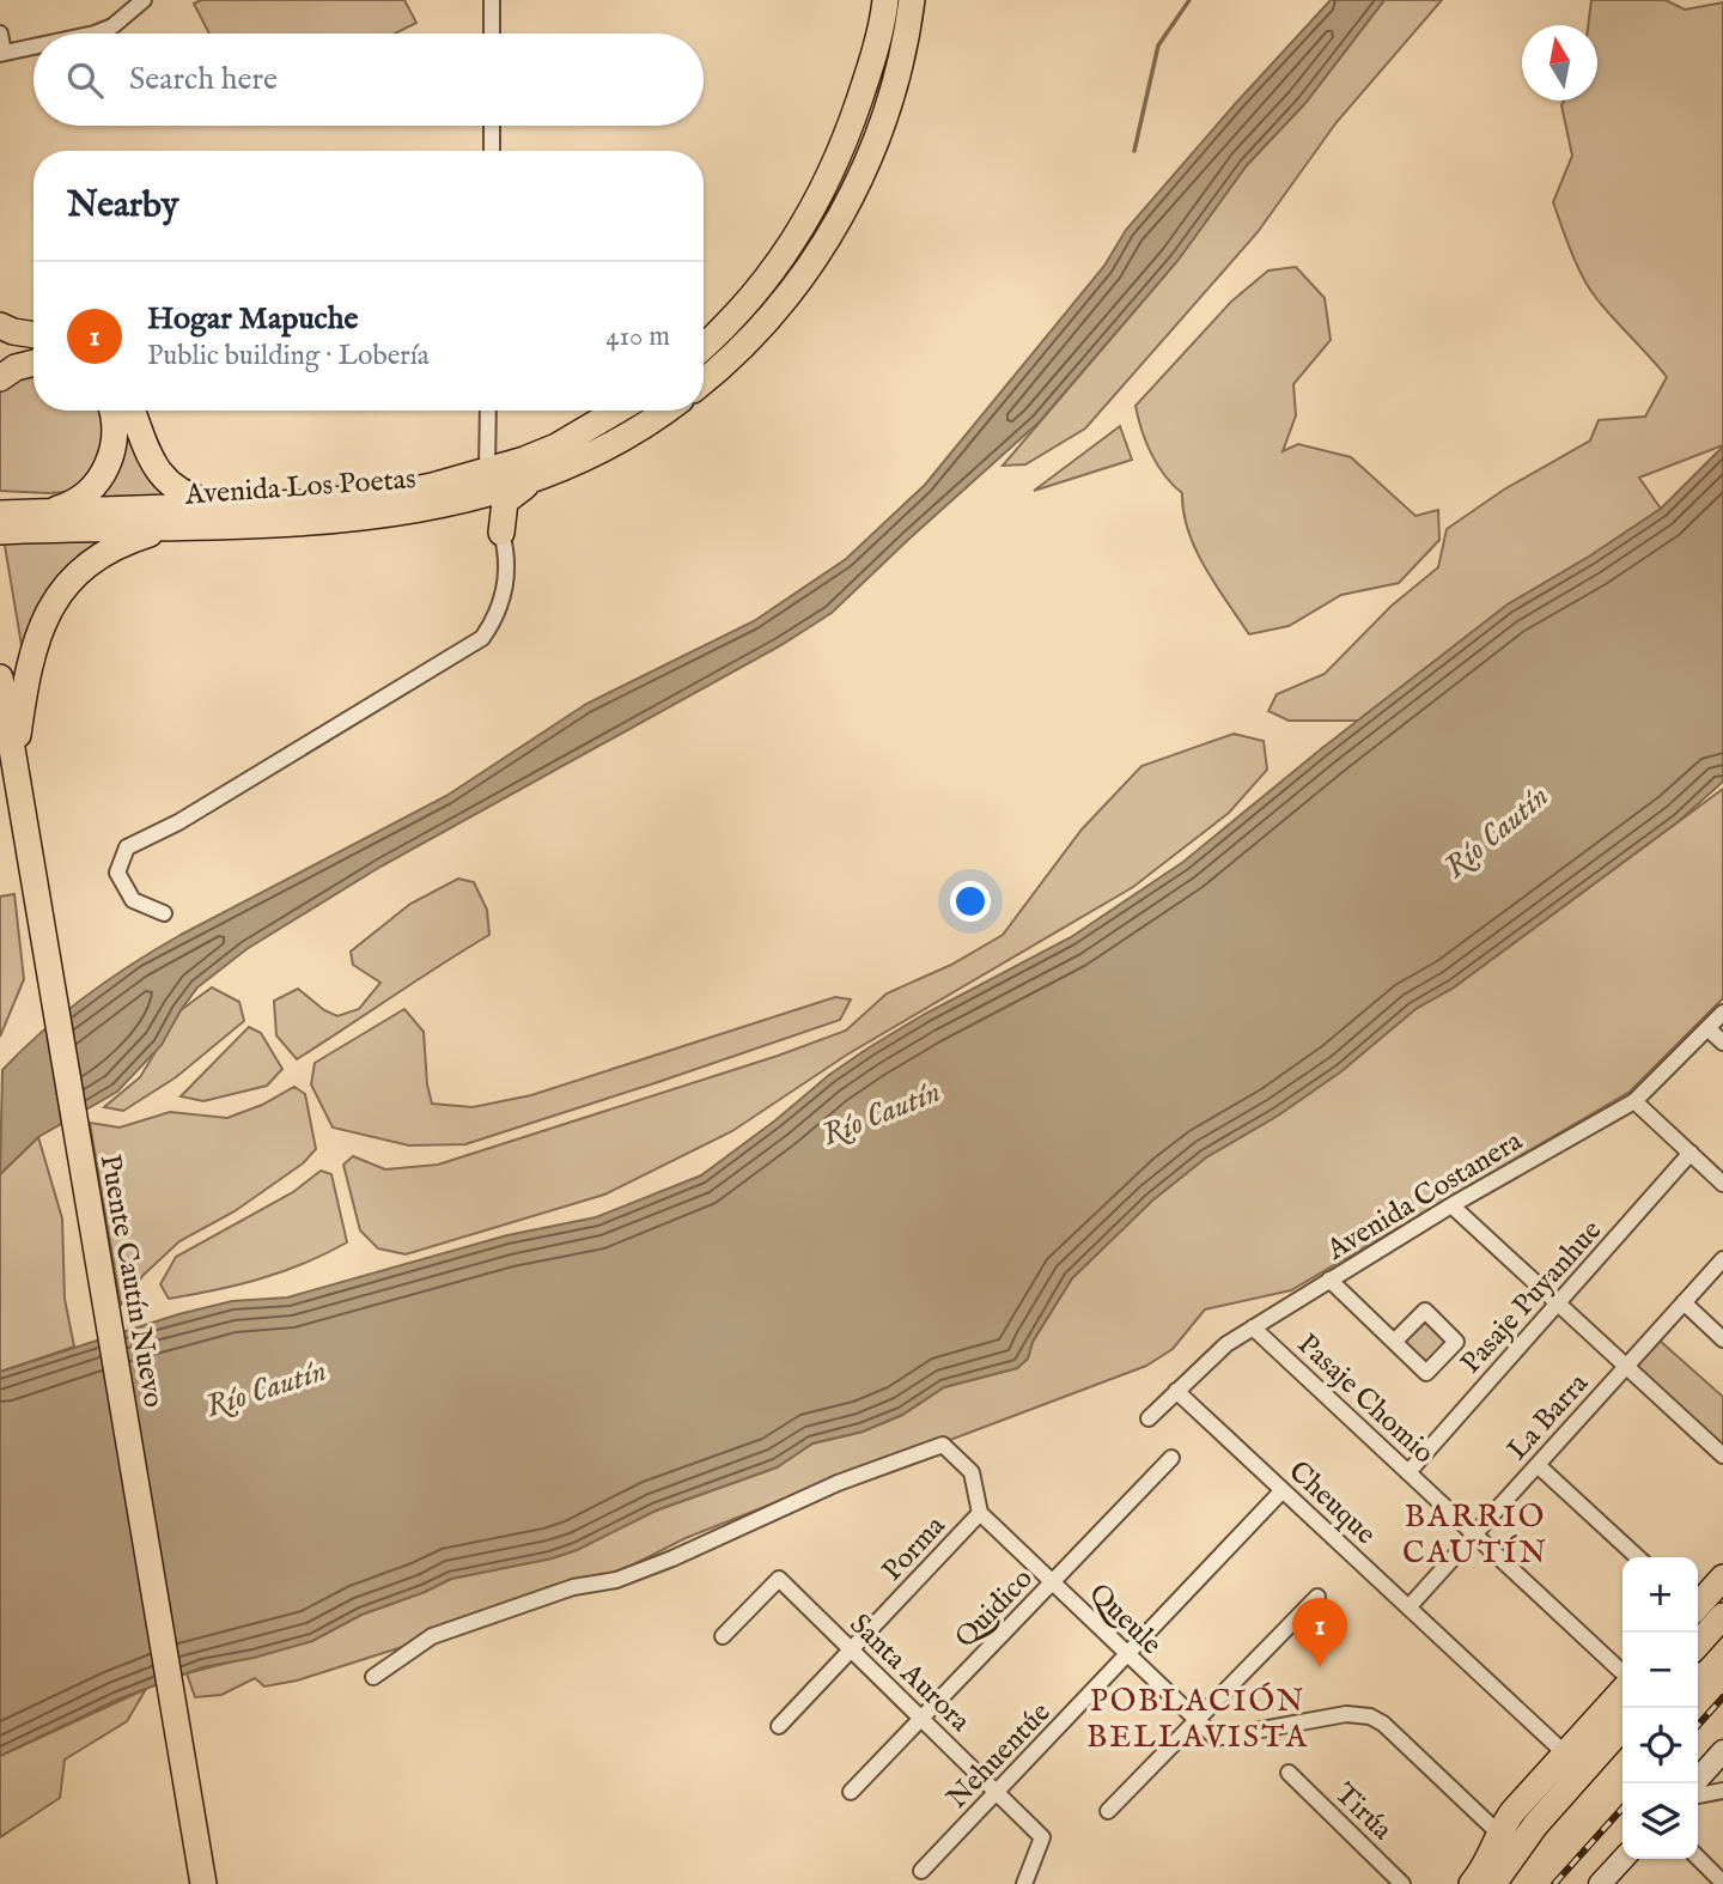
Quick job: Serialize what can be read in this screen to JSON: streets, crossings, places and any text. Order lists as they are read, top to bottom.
{
  "streets": {
    "main road": ["Avenida Los Poetas", "Puente Cautín Nuevo"],
    "street": [
      "Avenida Costanera",
      "Pasaje Puyanhue",
      "Pasaje Chomio",
      "La Barra",
      "Cheuque",
      "Porma",
      "Quidico",
      "Queule",
      "Santa Aurora",
      "Nehuentúe",
      "Tirúa"
    ]
  },
  "crossings": [
    ["Avenida Costanera", "Pasaje Chomio"],
    ["Avenida Costanera", "Cheuque"],
    ["Pasaje Puyanhue", "Pasaje Chomio"],
    ["Pasaje Chomio", "La Barra"],
    ["La Barra", "Cheuque"],
    ["Cheuque", "Nehuentúe"],
    ["Porma", "Queule"],
    ["Porma", "Santa Aurora"],
    ["Quidico", "Queule"],
    ["Quidico", "Santa Aurora"],
    ["Queule", "Nehuentúe"],
    ["Santa Aurora", "Nehuentúe"]
  ],
  "districts": ["BARRIO CAUTÍN", "POBLACIÓN BELLAVISTA"],
  "water": ["Río Cautín"],
  "north": "top",
  "page": {
    "search": "Search here",
    "heading": "Nearby",
    "list": [
      {
        "mark": "1",
        "name": "Hogar Mapuche",
        "note": "Public building · Lobería",
        "value": "410 m"
      }
    ],
    "map_buttons": ["+", "−"],
    "pins": "1"
  }
}
